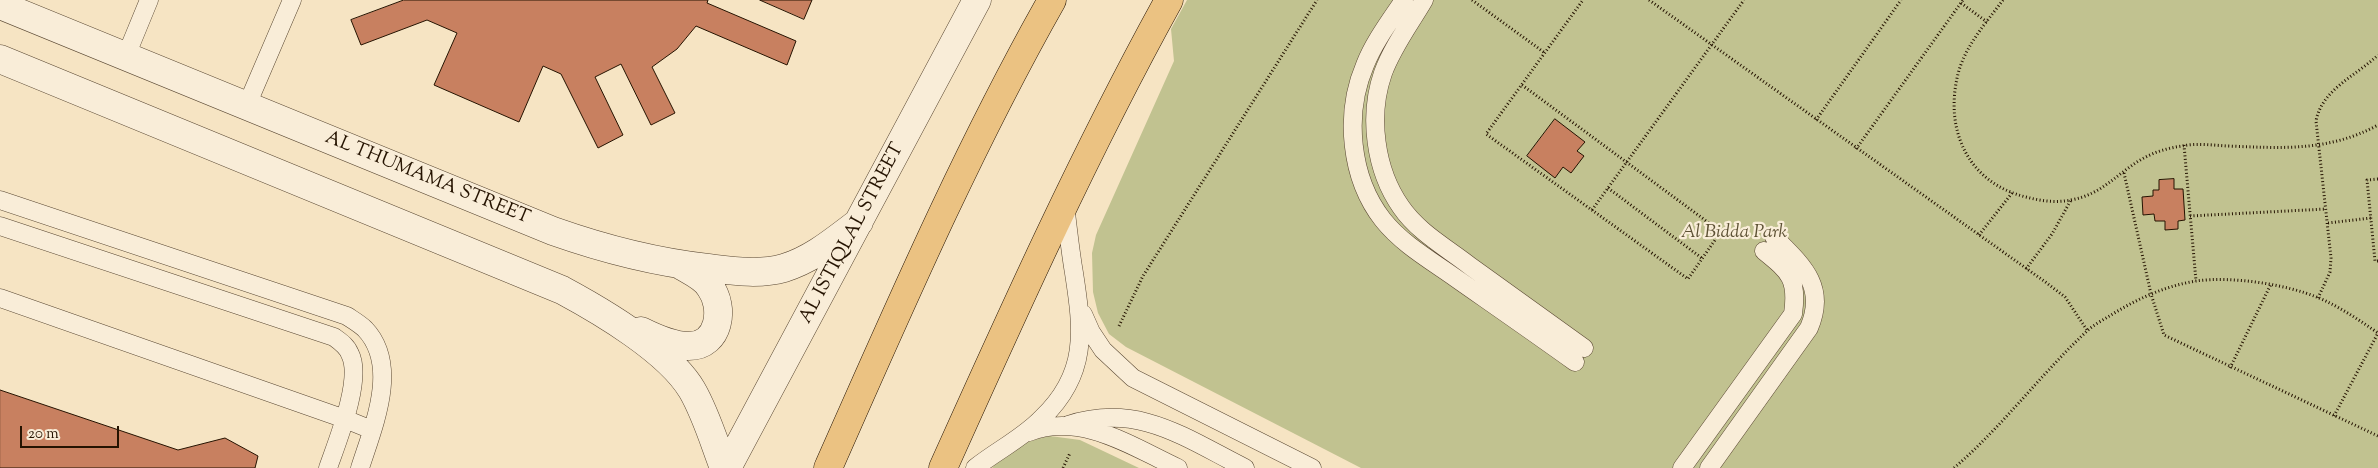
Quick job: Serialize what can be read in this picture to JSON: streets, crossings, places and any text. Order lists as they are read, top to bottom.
{
  "streets": {
    "street": ["AL THUMAMA STREET", "AL ISTIQLAL STREET"]
  },
  "crossings": [
    ["AL THUMAMA STREET", "AL ISTIQLAL STREET"]
  ],
  "parks": ["Al Bidda Park"],
  "scale_bar": "20 m"
}
